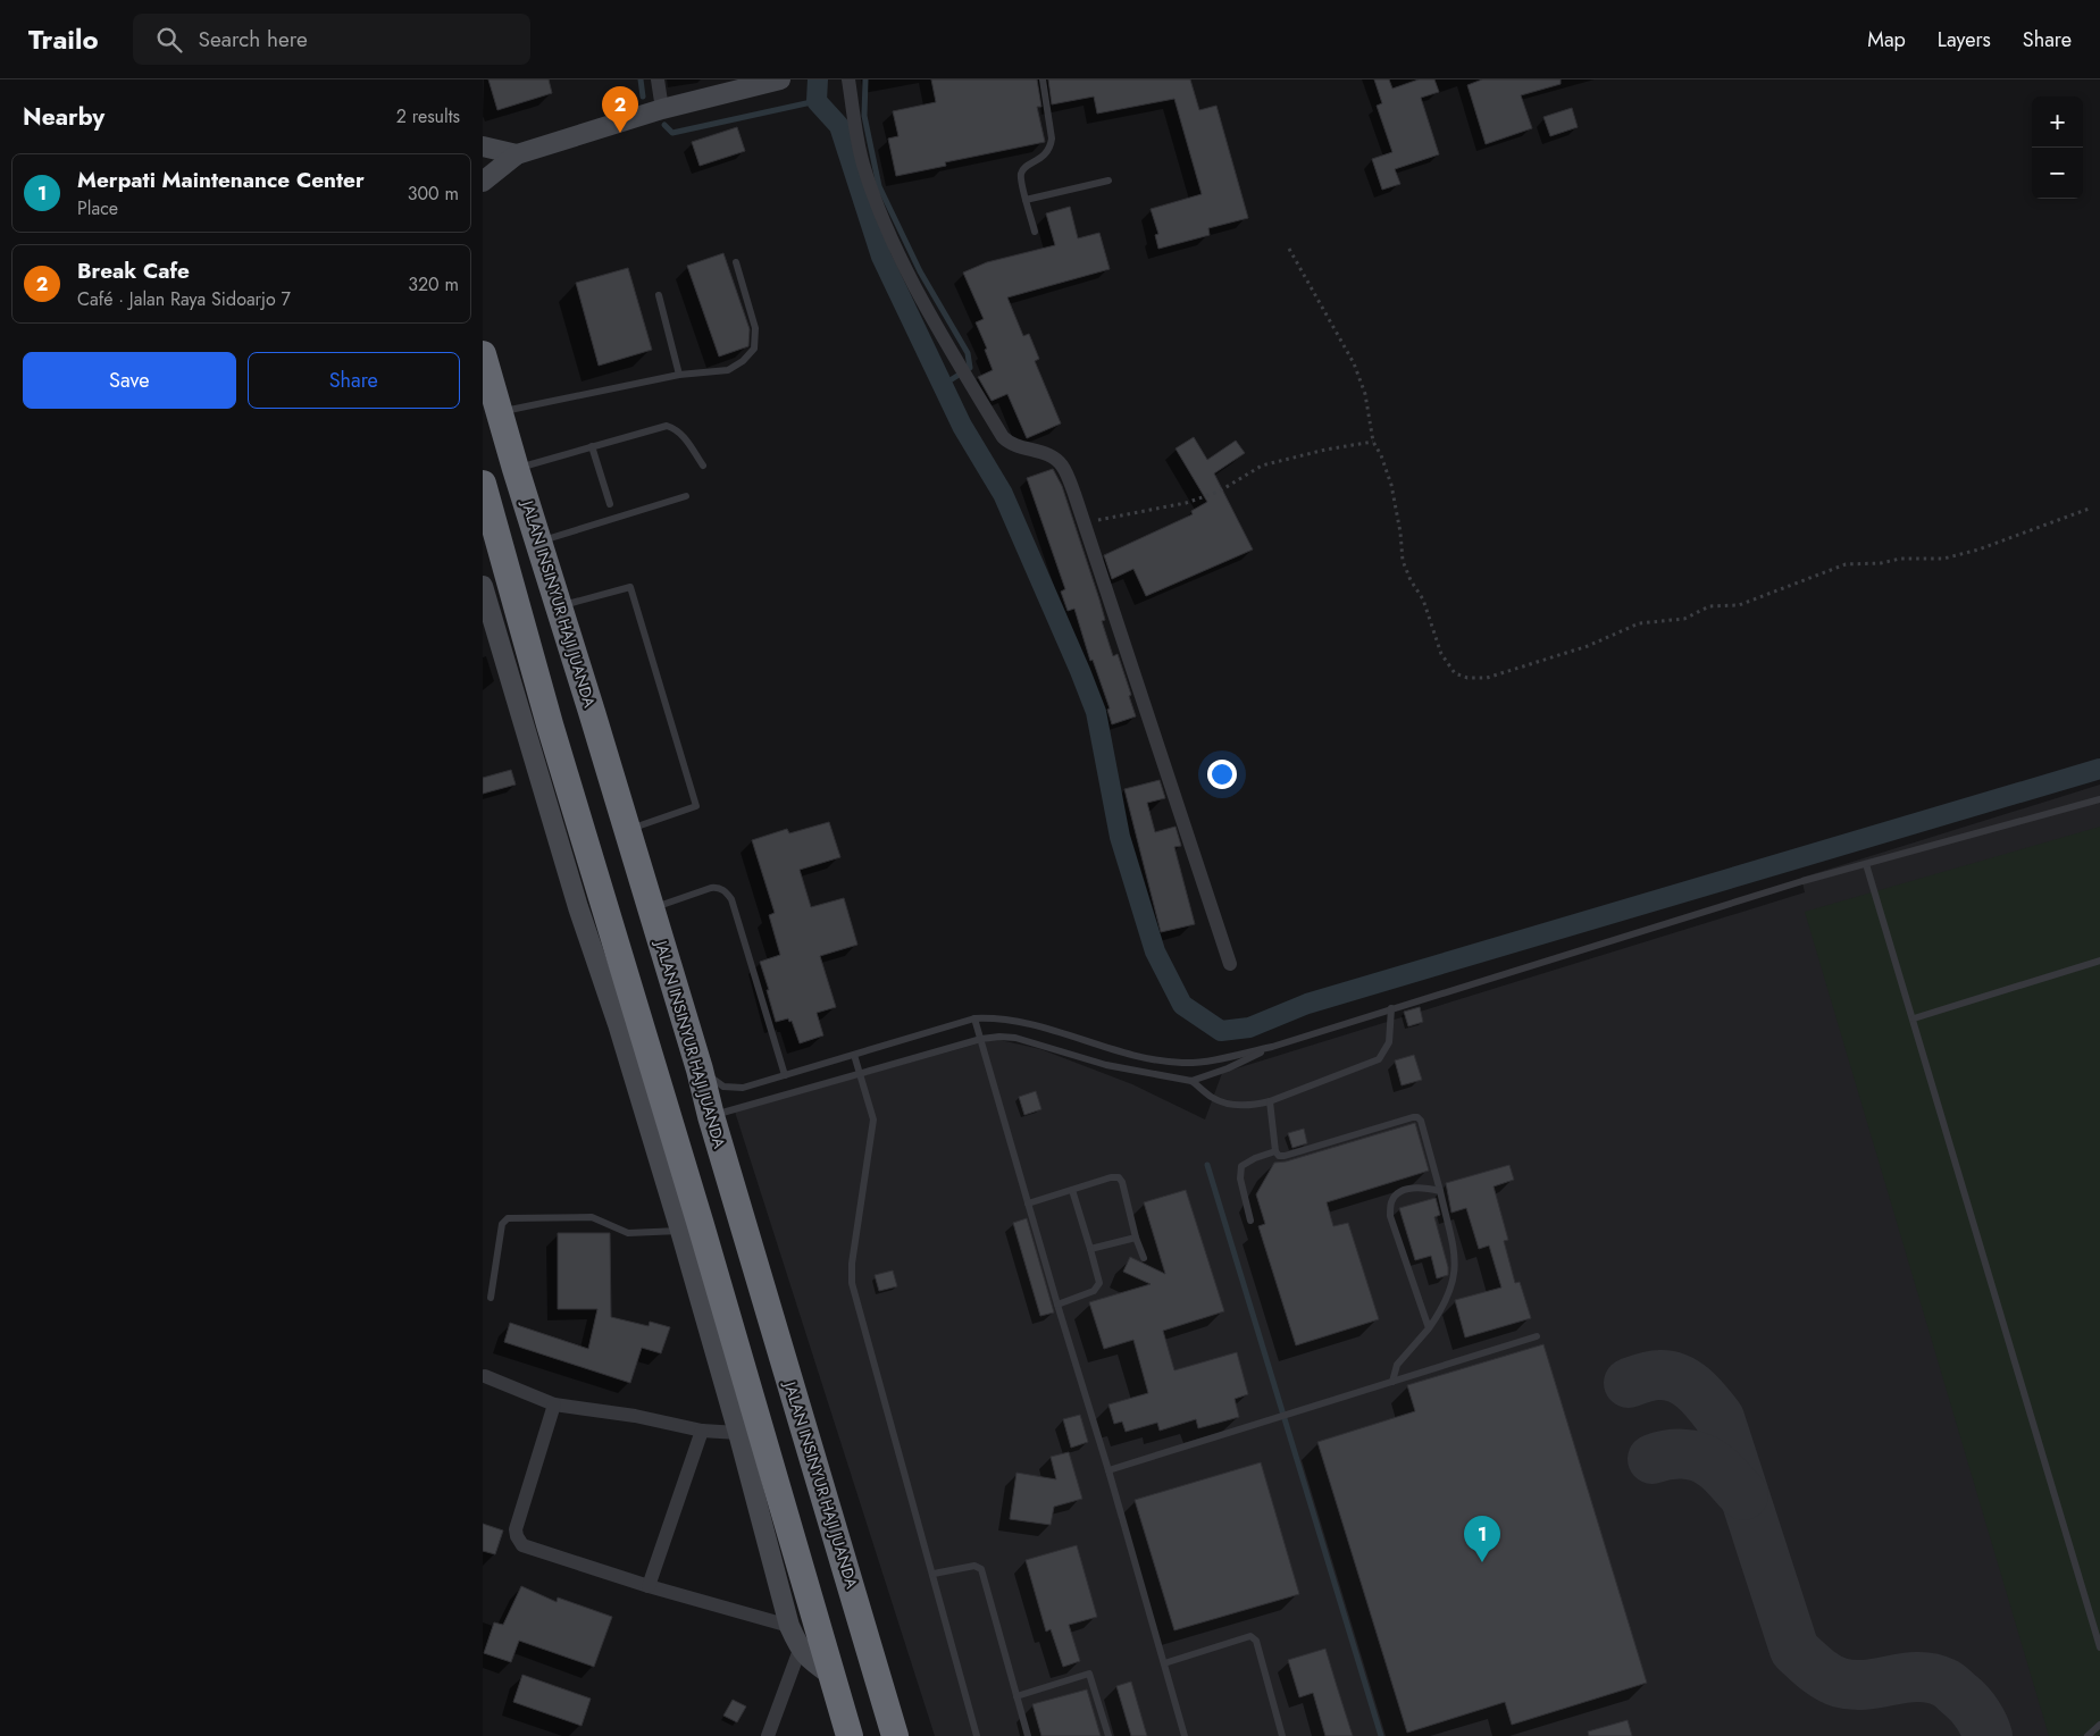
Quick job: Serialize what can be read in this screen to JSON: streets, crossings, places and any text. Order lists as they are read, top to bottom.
{
  "streets": {
    "highway": ["JALAN INSINYUR HAJI JUANDA"]
  },
  "page": {
    "header": "Trailo",
    "search": "Search here",
    "nav": ["Map", "Layers", "Share"],
    "heading": ["Nearby", "2 results"],
    "pins": ["2", "1"],
    "map_buttons": ["+", "−"],
    "list": [
      {
        "mark": "1",
        "name": "Merpati Maintenance Center",
        "note": "Place",
        "value": "300 m"
      },
      {
        "mark": "2",
        "name": "Break Cafe",
        "note": "Café · Jalan Raya Sidoarjo 7",
        "value": "320 m"
      }
    ],
    "buttons": ["Save", "Share"]
  }
}
